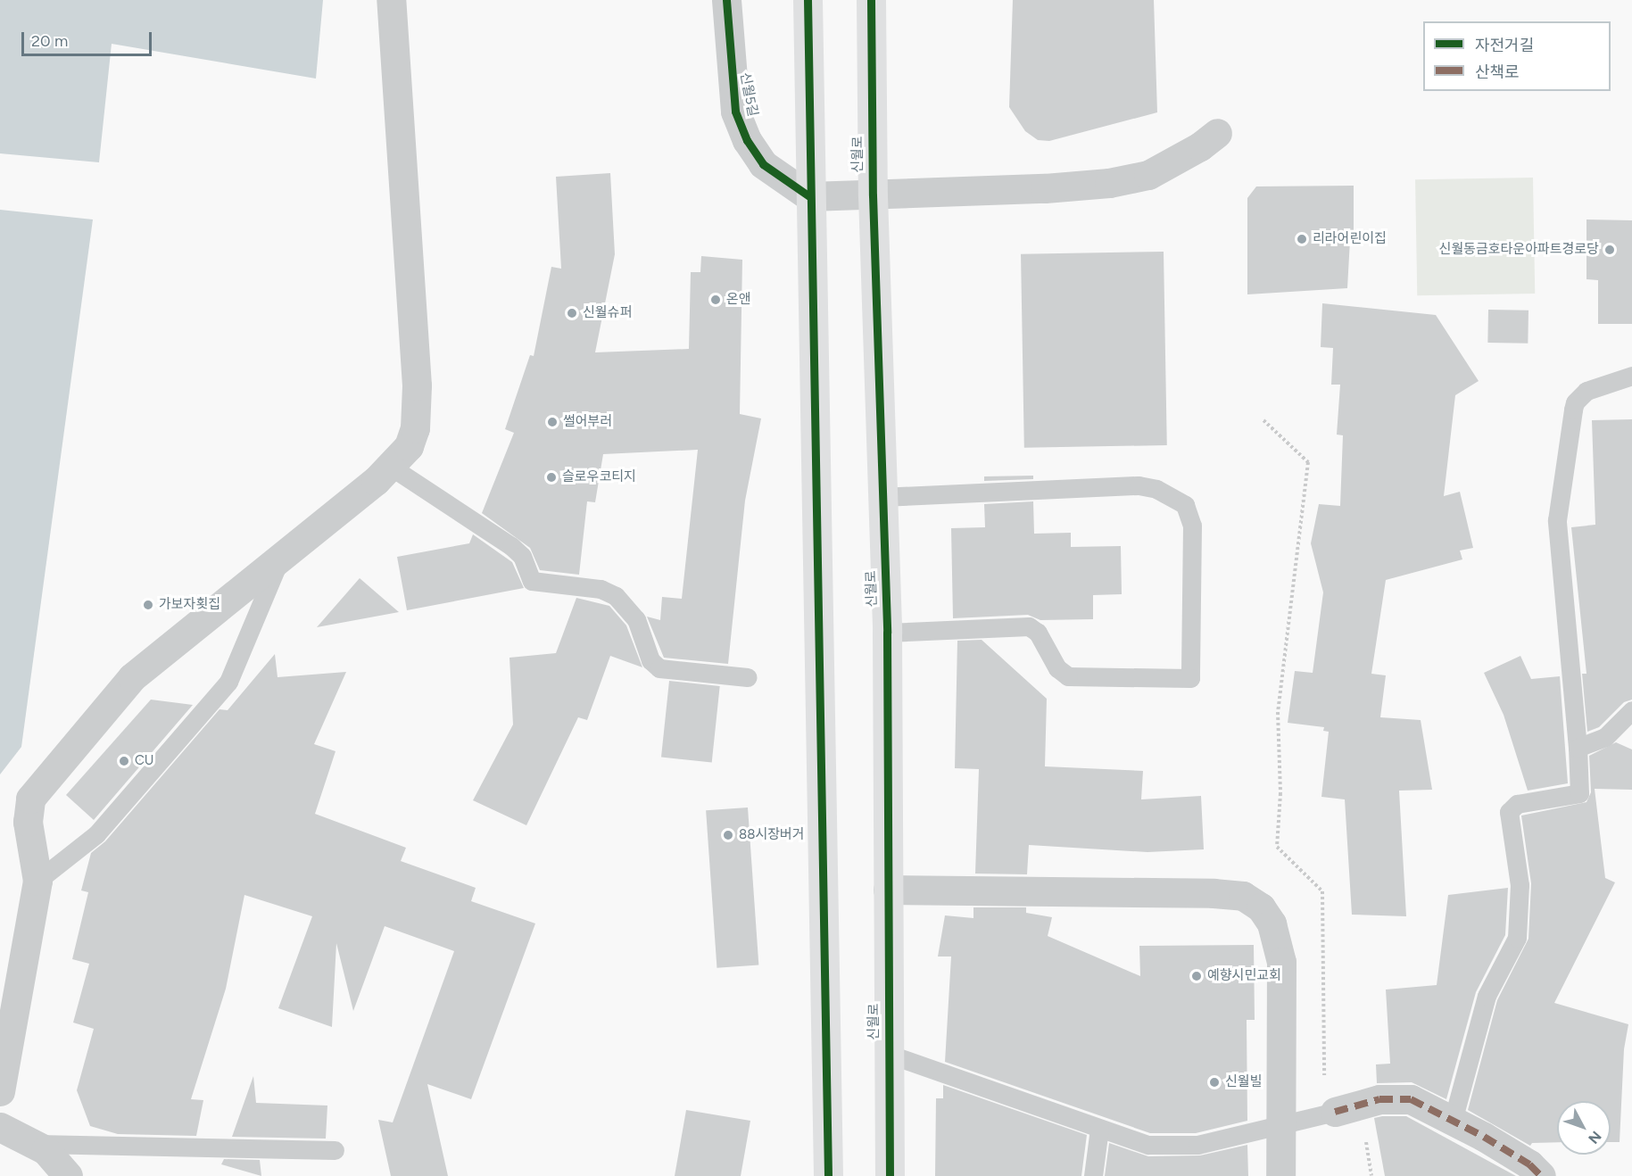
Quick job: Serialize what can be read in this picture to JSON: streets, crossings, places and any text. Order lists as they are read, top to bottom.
{
  "streets": {
    "street": ["신월5길", "신월로"]
  },
  "places": [
    "리라어린이집",
    "신월동금호타운아파트경로당",
    "온앤",
    "신월슈퍼",
    "썰어부러",
    "슬로우코티지",
    "가보자횟집",
    "CU",
    "88시장버거",
    "예향시민교회",
    "신월빌"
  ],
  "legend": ["자전거길", "산책로"],
  "scale_bar": "20 m",
  "north": "bottom right"
}
